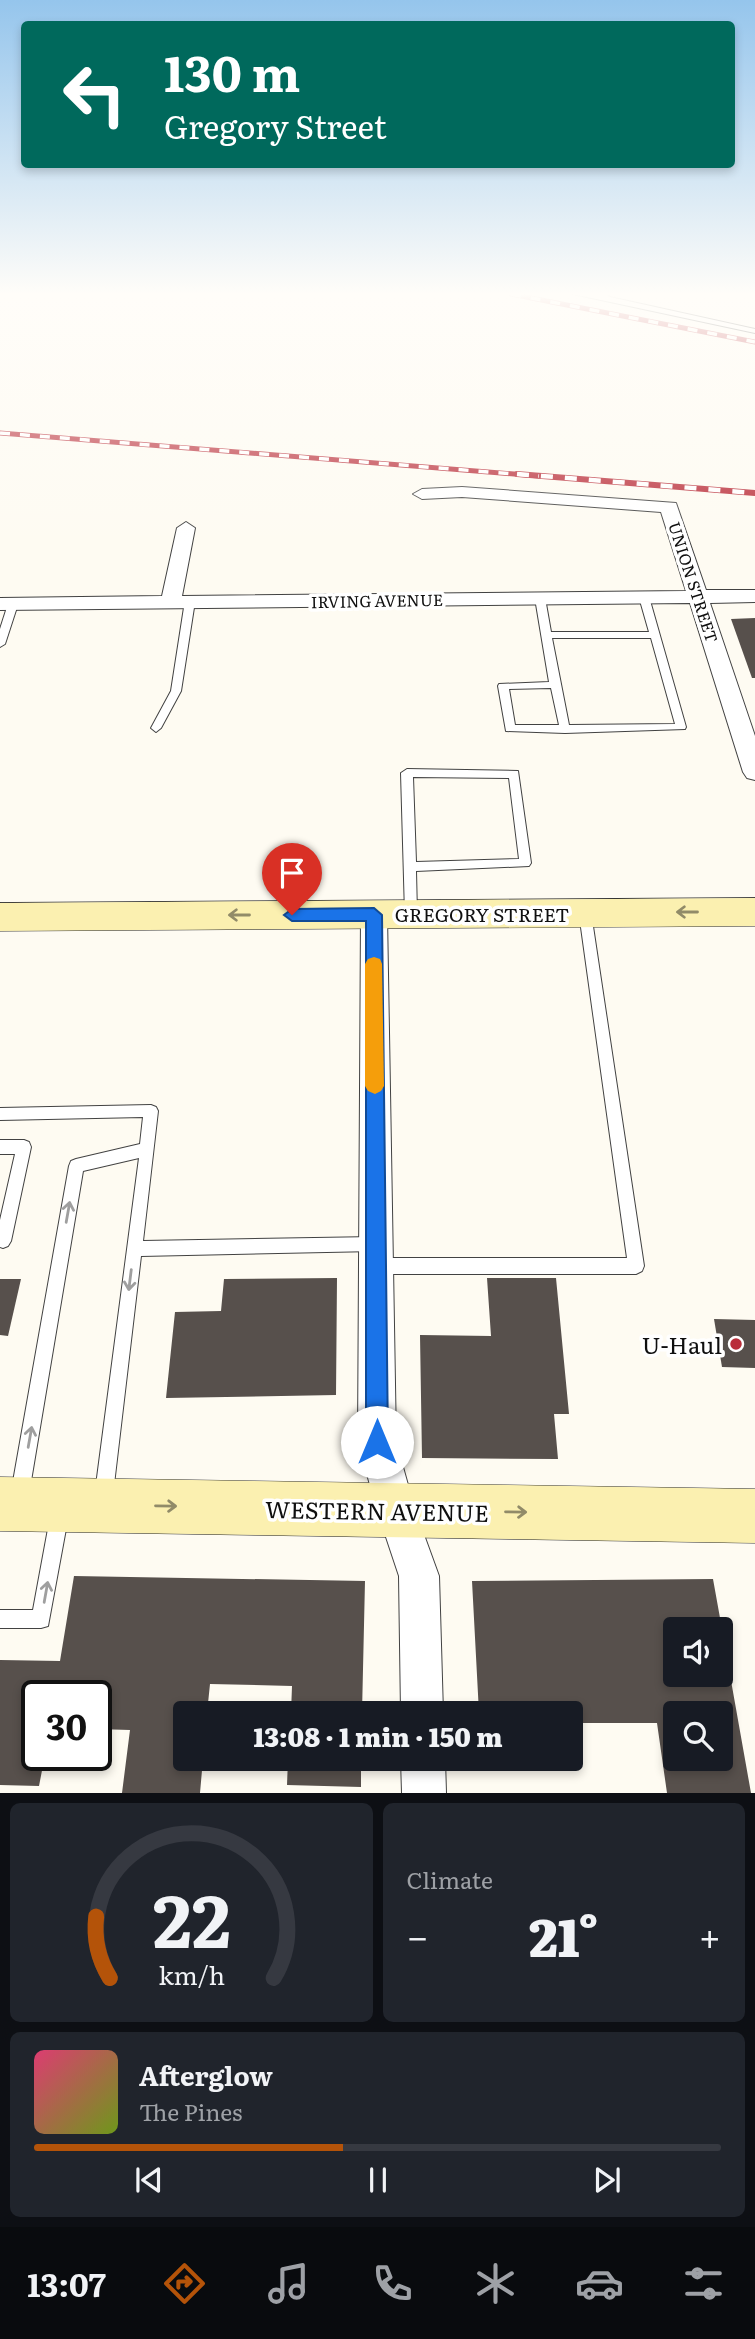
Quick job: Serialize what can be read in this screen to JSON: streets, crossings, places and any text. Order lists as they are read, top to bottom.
{
  "streets": {
    "main road": ["GREGORY STREET", "WESTERN AVENUE"],
    "street": ["UNION STREET", "IRVING AVENUE"]
  },
  "crossings": [
    ["UNION STREET", "IRVING AVENUE"]
  ],
  "one_way": ["GREGORY STREET", "WESTERN AVENUE"],
  "places": ["U-Haul"],
  "page": {
    "turn": ["130 m", "Gregory Street"],
    "limit": "30",
    "trip": "13:08 · 1 min · 150 m",
    "tile": "Climate",
    "heat": ["−", "21°", "+"],
    "song": ["Afterglow", "The Pines"],
    "tabs": "13:07",
    "gauge": ["22", "km/h"]
  }
}
